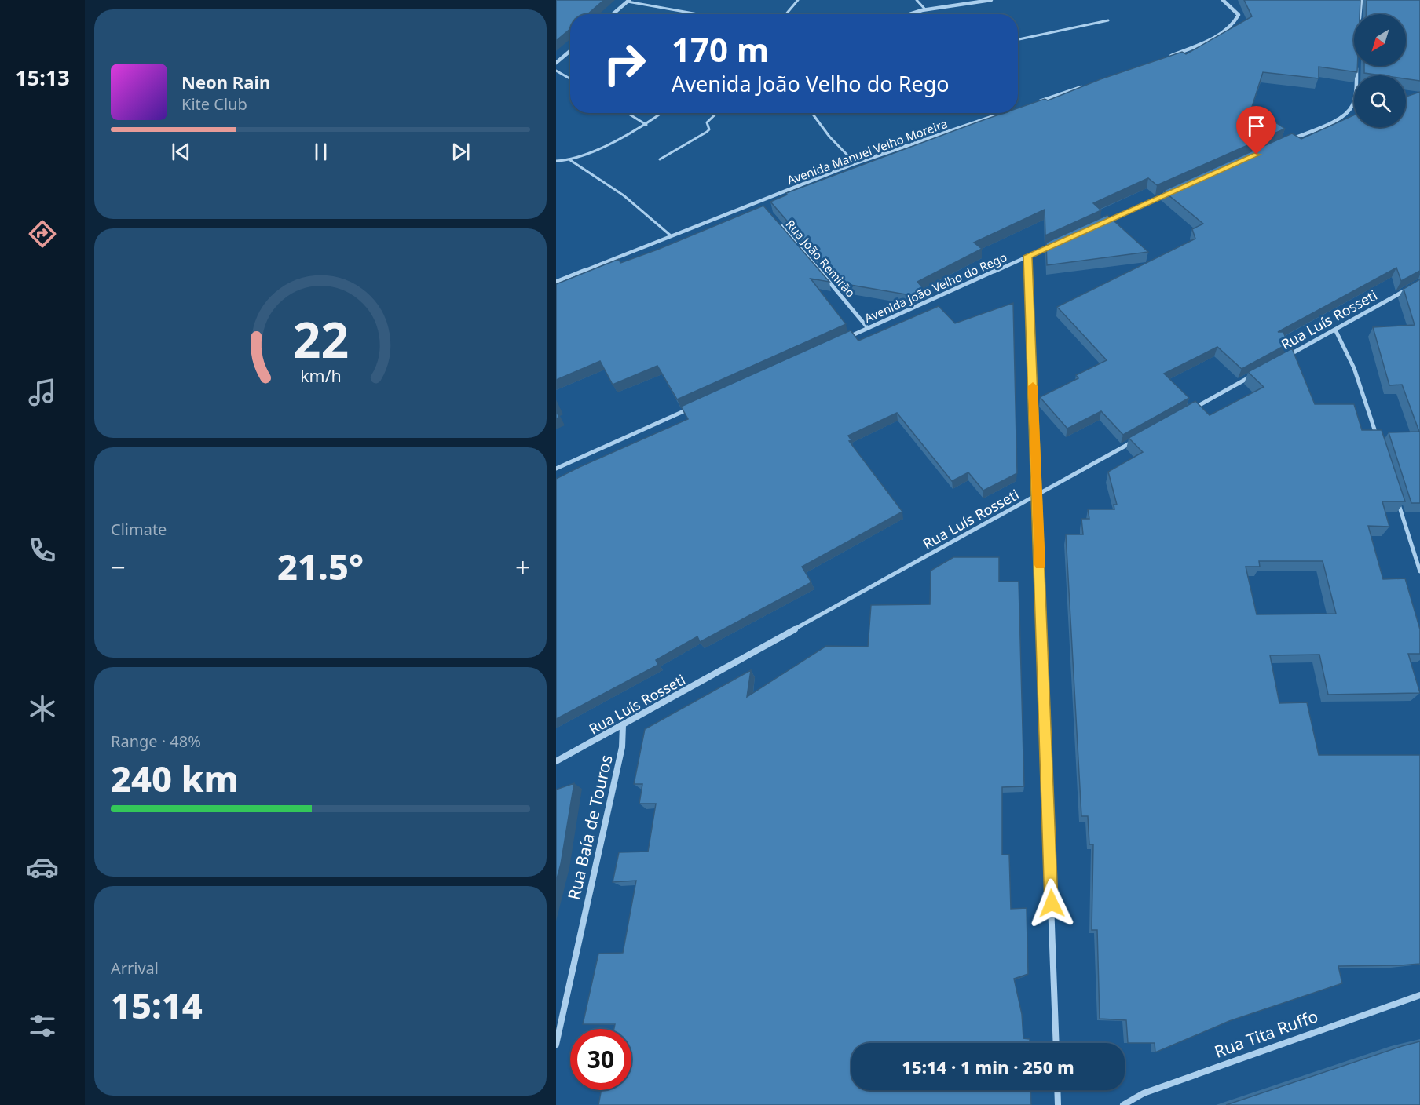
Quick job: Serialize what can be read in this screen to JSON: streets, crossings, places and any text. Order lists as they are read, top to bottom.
{
  "streets": {
    "street": [
      "Avenida Manuel Velho Moreira",
      "Rua João Remirão",
      "Avenida João Velho do Rego",
      "Rua Luís Rosseti",
      "Rua Baía de Touros",
      "Rua Tita Ruffo"
    ]
  },
  "crossings": [
    ["Rua João Remirão", "Avenida João Velho do Rego"],
    ["Rua Luís Rosseti", "Rua Baía de Touros"]
  ],
  "north": "bottom left",
  "page": {
    "tabs": "15:13",
    "turn": ["170 m", "Avenida João Velho do Rego"],
    "song": ["Neon Rain", "Kite Club"],
    "tile": [
      "Climate",
      ["Range · 48%", "240 km"],
      ["Arrival", "15:14"]
    ],
    "heat": ["−", "21.5°", "+"],
    "limit": "30",
    "trip": "15:14 · 1 min · 250 m",
    "gauge": ["22", "km/h"]
  }
}
